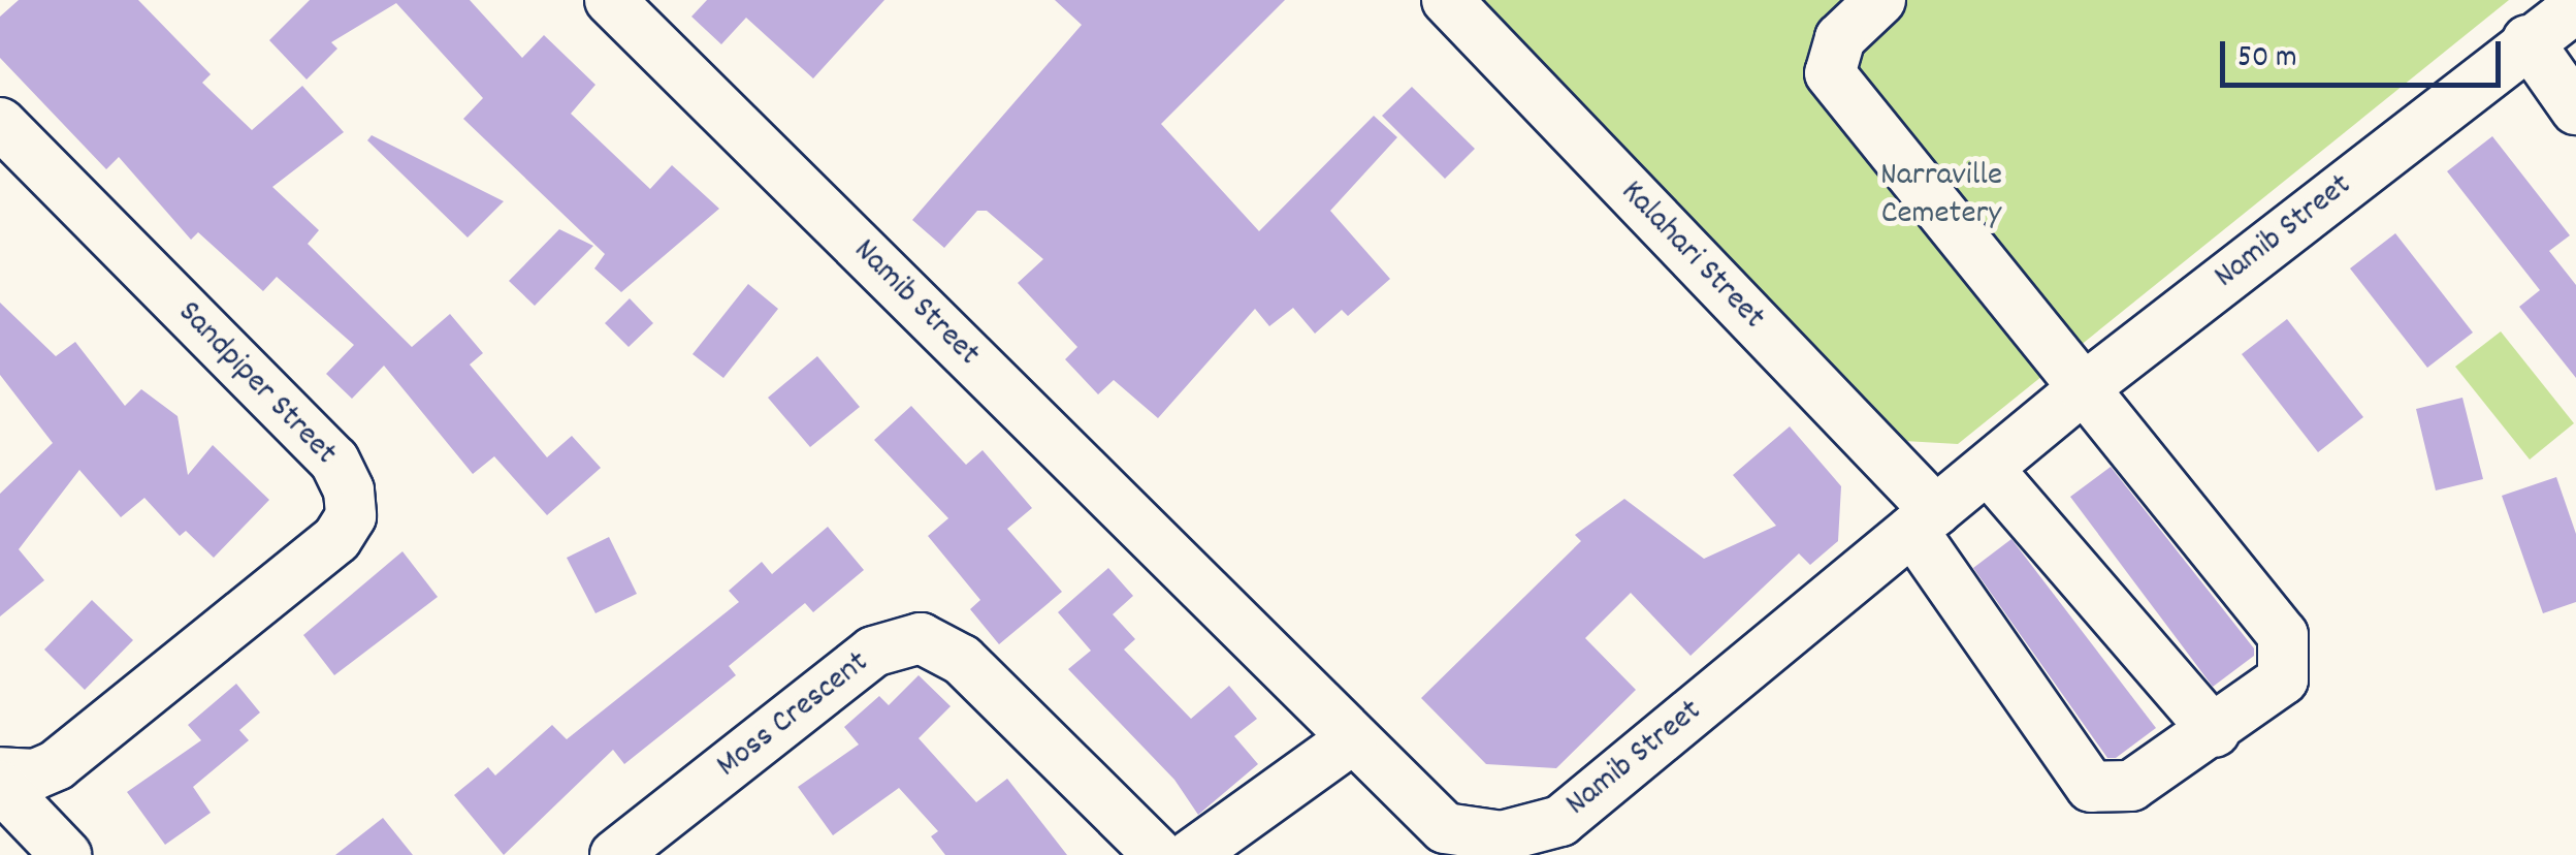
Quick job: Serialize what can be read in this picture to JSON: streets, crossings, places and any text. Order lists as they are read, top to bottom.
{
  "streets": {
    "street": [
      "Namib Street",
      "Kalahari Street",
      "Sandpiper Street",
      "Moss Crescent"
    ]
  },
  "crossings": [
    ["Namib Street", "Kalahari Street"]
  ],
  "parks": ["Narraville Cemetery"],
  "scale_bar": "50 m"
}
